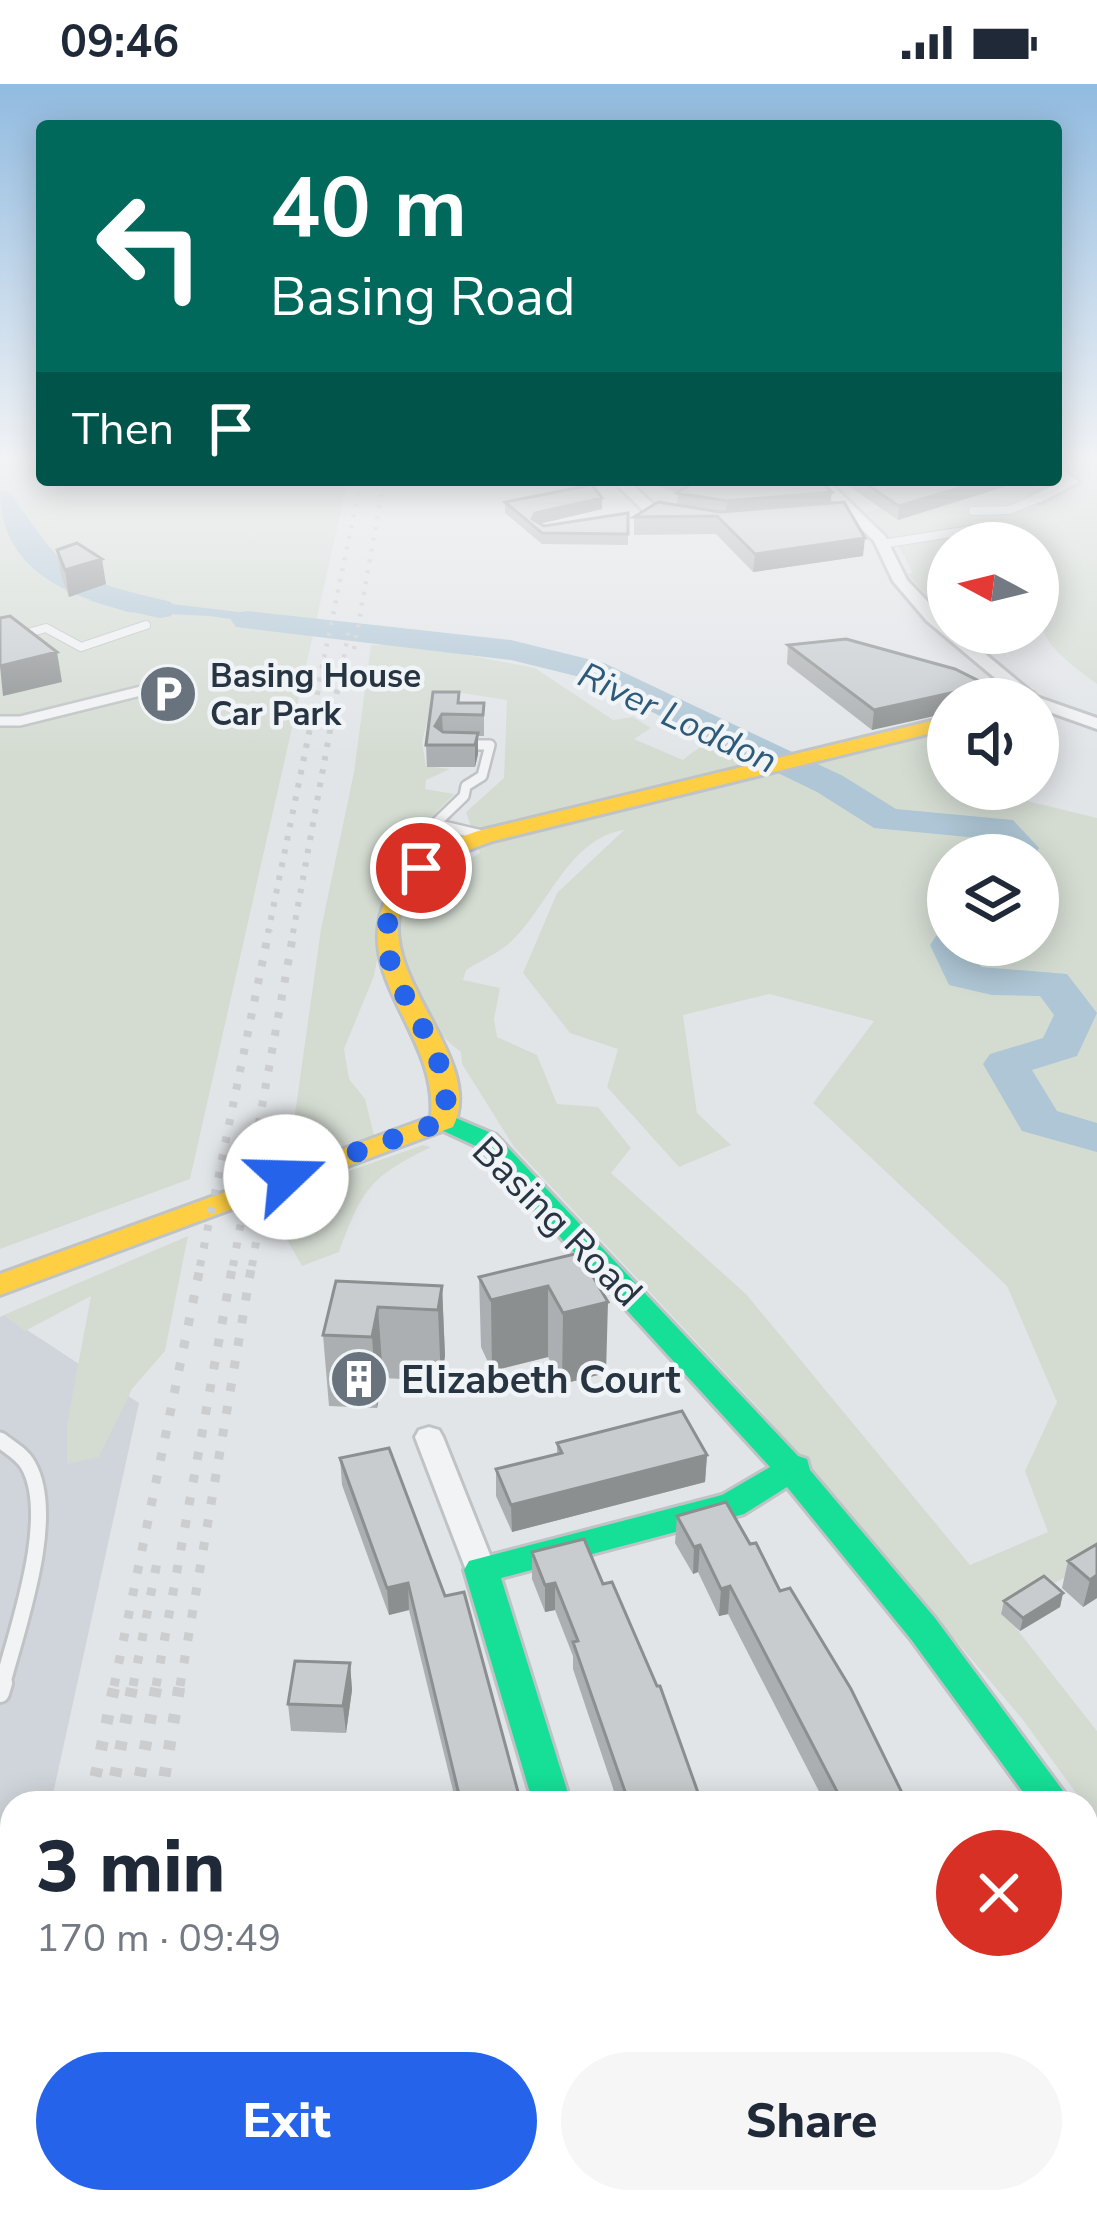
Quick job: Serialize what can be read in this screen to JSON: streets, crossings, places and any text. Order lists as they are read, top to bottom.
{
  "streets": {
    "street": ["Basing Road"]
  },
  "water": ["River Loddon"],
  "places": {
    "parking": ["Basing House Car Park"],
    "building": ["Elizabeth Court"]
  },
  "north": "left",
  "page": {
    "status": "09:46",
    "turn": ["40 m", "Basing Road"],
    "then": "Then",
    "heading": ["3 min", "170 m · 09:49"],
    "buttons": ["Exit", "Share"]
  }
}
